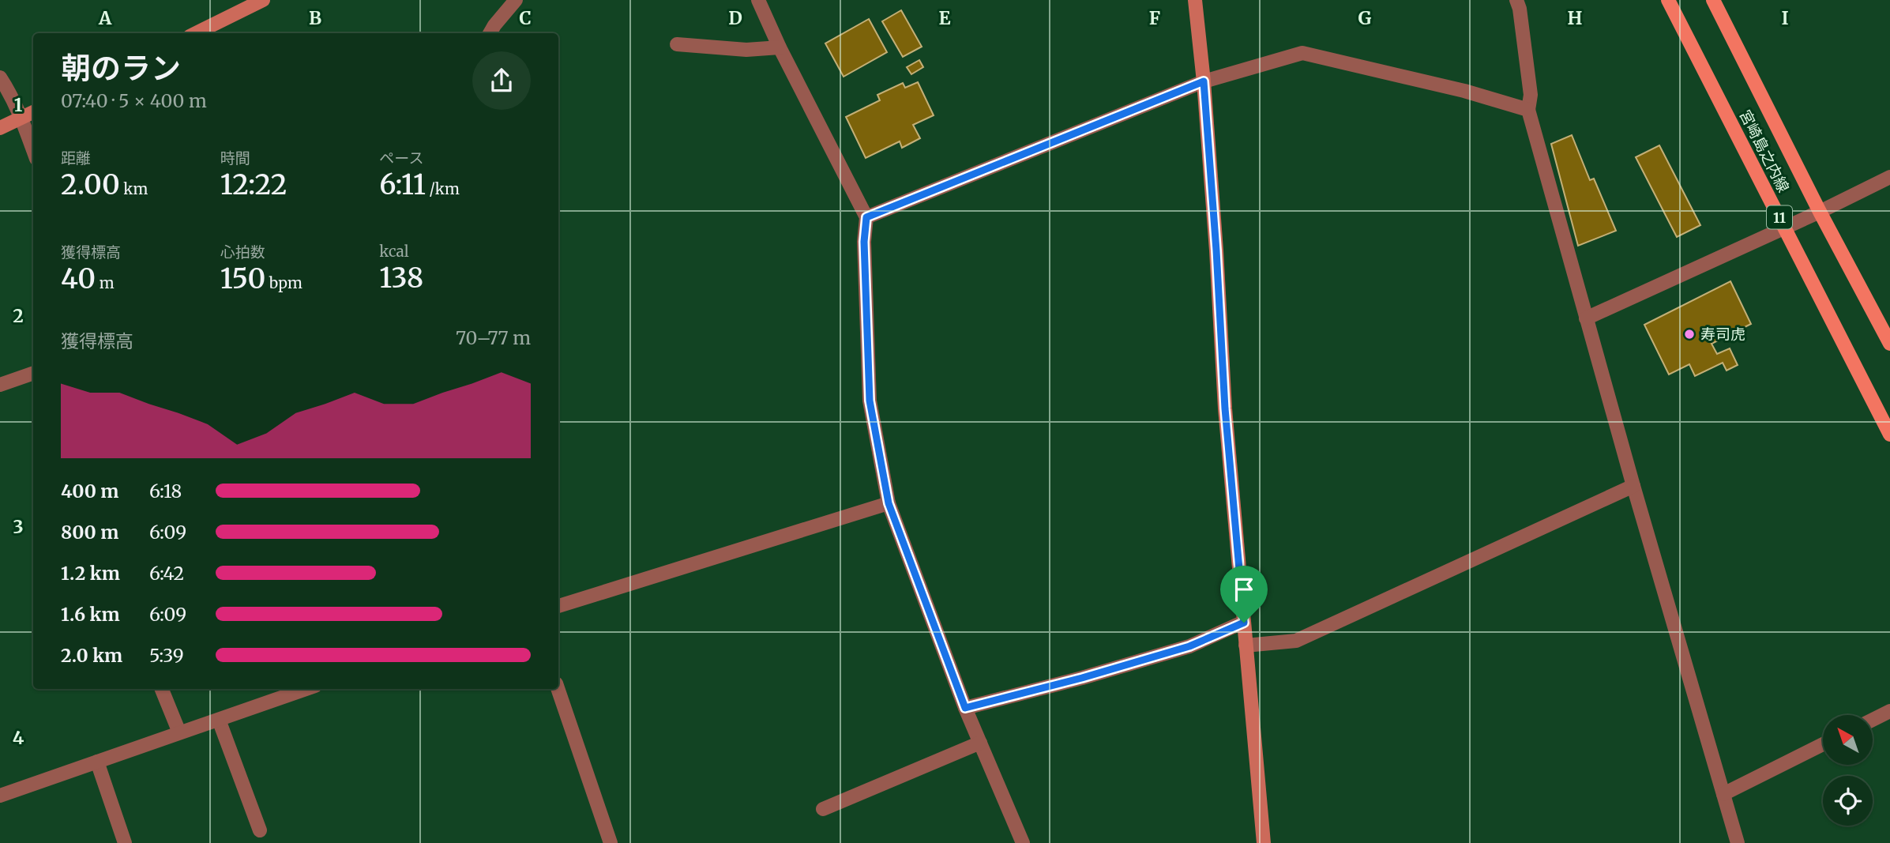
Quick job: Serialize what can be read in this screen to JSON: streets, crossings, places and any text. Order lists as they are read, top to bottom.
{
  "streets": {
    "main road": ["宮崎島之内線", "11"]
  },
  "places": ["寿司虎"],
  "north": "top left",
  "page": {
    "heading": ["朝のラン", "07:40 · 5 × 400 m"],
    "stats": [
      ["距離", "2.00 km"],
      ["時間", "12:22"],
      ["ペース", "6:11 /km"],
      ["獲得標高", "40 m"],
      ["心拍数", "150 bpm"],
      ["kcal", "138"]
    ],
    "chart": ["獲得標高", "70–77 m"],
    "list": [
      {
        "name": "400 m",
        "note": "6:18"
      },
      {
        "name": "800 m",
        "note": "6:09"
      },
      {
        "name": "1.2 km",
        "note": "6:42"
      },
      {
        "name": "1.6 km",
        "note": "6:09"
      },
      {
        "name": "2.0 km",
        "note": "5:39"
      }
    ]
  },
  "grid": {
    "columns": [
      "A",
      "B",
      "C",
      "D",
      "E",
      "F",
      "G",
      "H",
      "I"
    ],
    "rows": [
      "1",
      "2",
      "3",
      "4"
    ]
  }
}
